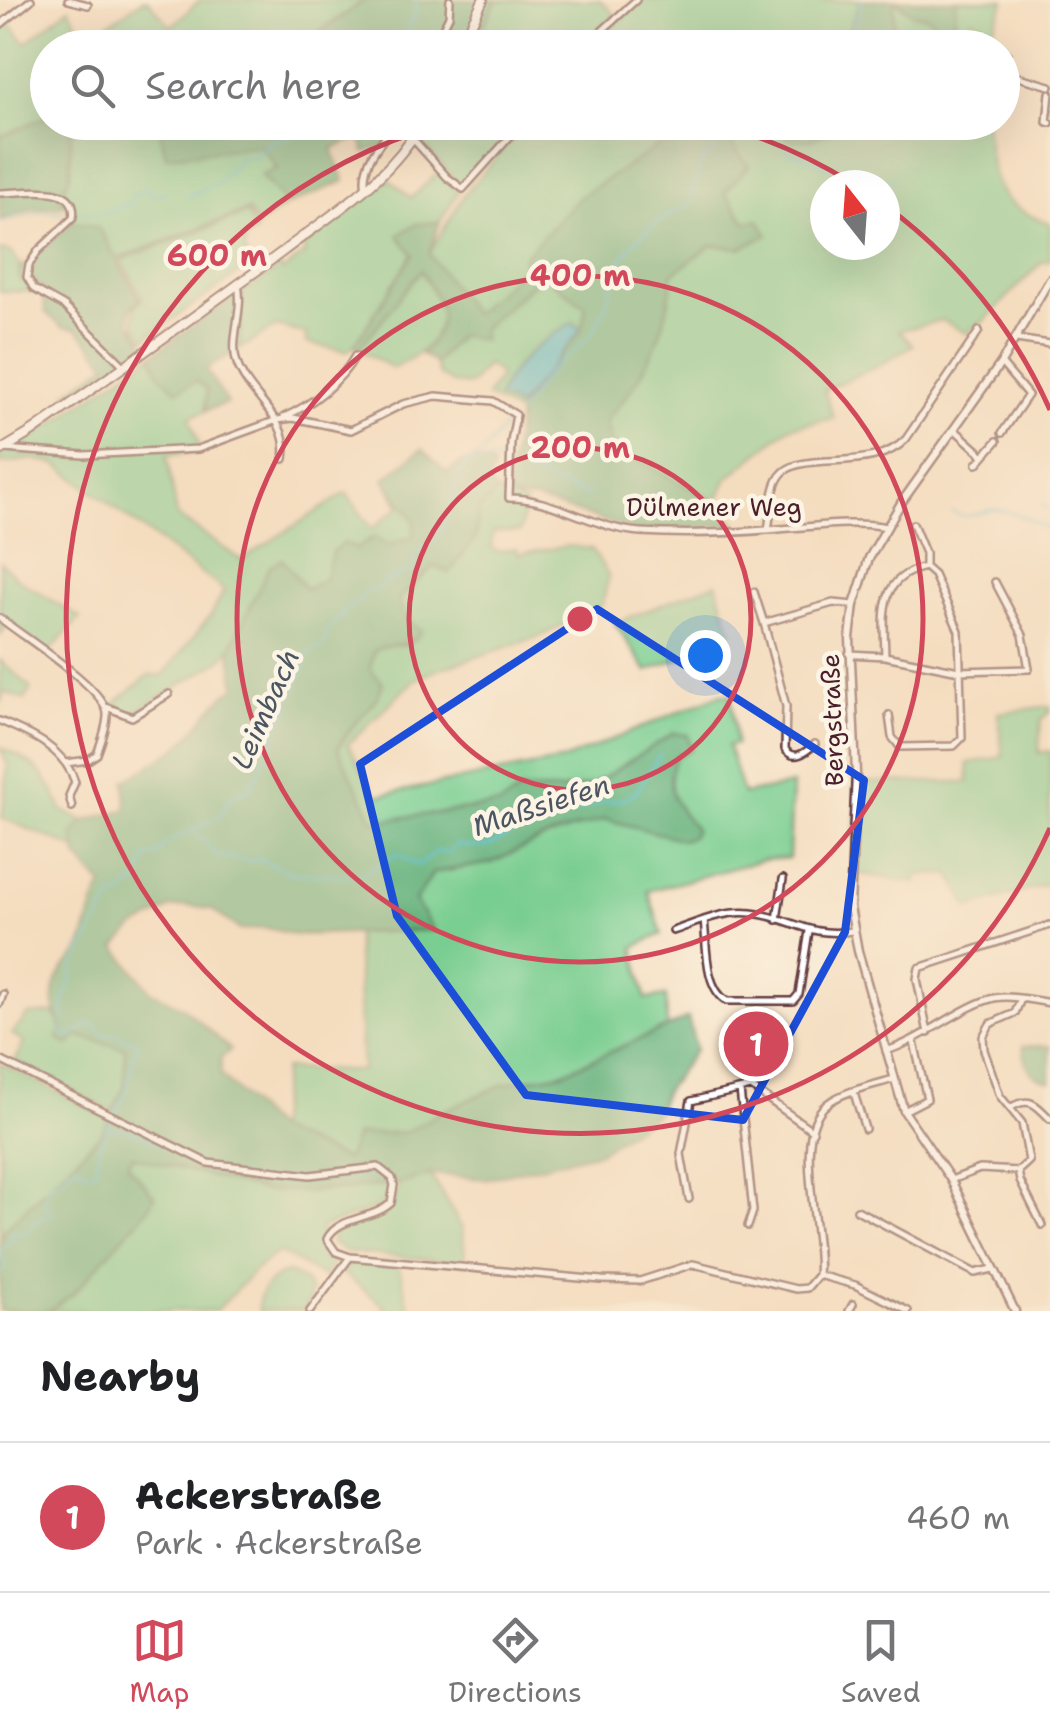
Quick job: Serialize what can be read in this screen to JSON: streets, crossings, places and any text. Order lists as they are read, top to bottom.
{
  "streets": {
    "street": ["Dülmener Weg", "Bergstraße"]
  },
  "crossings": [
    ["Dülmener Weg", "Bergstraße"]
  ],
  "water": ["Leimbach", "Maßsiefen"],
  "north": "top",
  "page": {
    "search": "Search here",
    "pins": "1",
    "heading": "Nearby",
    "list": [
      {
        "mark": "1",
        "name": "Ackerstraße",
        "note": "Park · Ackerstraße",
        "value": "460 m"
      }
    ],
    "nav": ["Map", "Directions", "Saved"]
  },
  "rings": ["600 m", "400 m", "200 m"]
}
